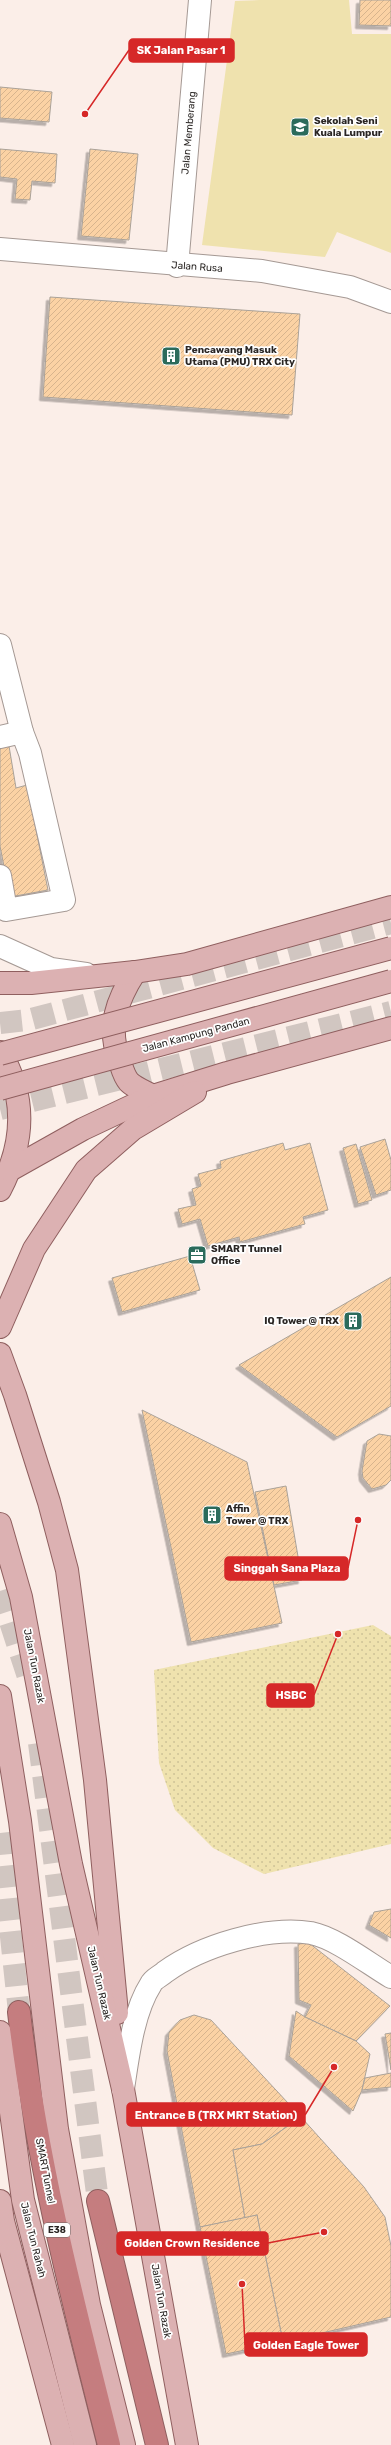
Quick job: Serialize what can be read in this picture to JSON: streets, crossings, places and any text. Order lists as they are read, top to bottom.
{
  "streets": {
    "highway": ["SMART Tunnel", "E38"],
    "main road": ["Jalan Kampung Pandan", "Jalan Tun Razak", "Jalan Tun Rahah"],
    "street": ["Jalan Memberang", "Jalan Rusa"]
  },
  "crossings": [
    ["Jalan Memberang", "Jalan Rusa"]
  ],
  "places": {
    "other": [
      "SK Jalan Pasar 1",
      "Singgah Sana Plaza",
      "HSBC",
      "Entrance B (TRX MRT Station)",
      "Golden Crown Residence",
      "Golden Eagle Tower"
    ],
    "school or university": ["Sekolah Seni Kuala Lumpur"],
    "building": ["Pencawang Masuk Utama (PMU) TRX City", "IQ Tower @ TRX", "Affin Tower @ TRX"],
    "office": ["SMART Tunnel Office"]
  }
}
